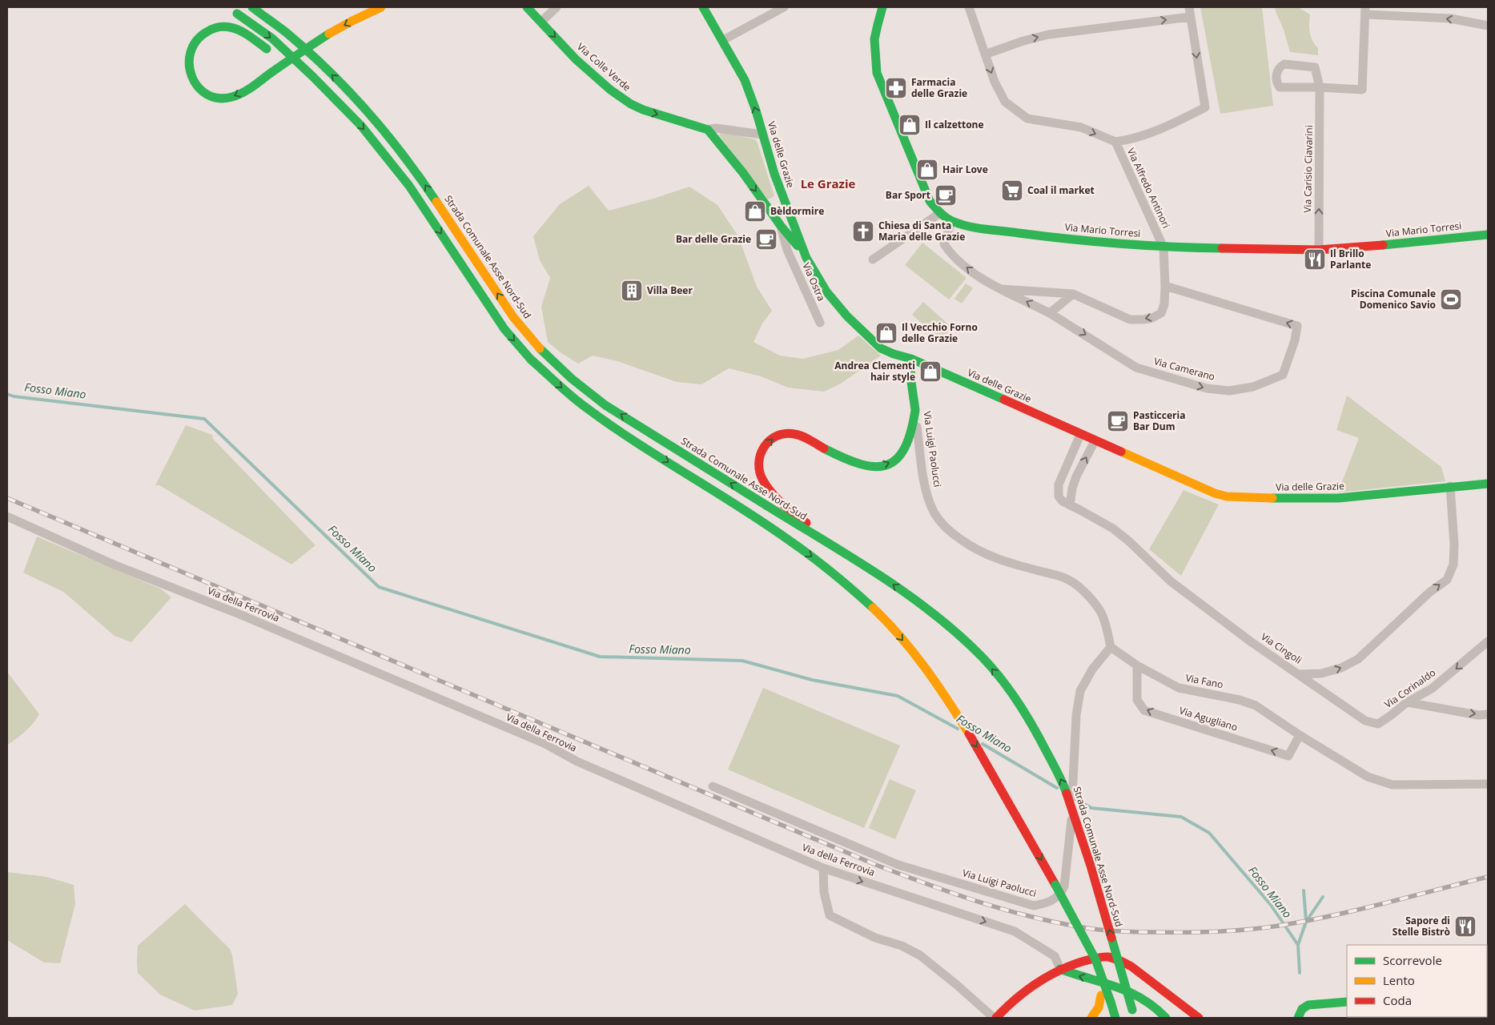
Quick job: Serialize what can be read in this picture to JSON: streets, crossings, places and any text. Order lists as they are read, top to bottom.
{
  "streets": {
    "main road": [
      "Via Colle Verde",
      "Via delle Grazie",
      "Via Mario Torresi",
      "Strada Comunale Asse Nord-Sud",
      "Via Luigi Paolucci"
    ],
    "street": [
      "Via Carisio Ciavarini",
      "Via Alfredo Antinori",
      "Via Ostra",
      "Via Camerano",
      "Via della Ferrovia",
      "Via Cingoli",
      "Via Fano",
      "Via Corinaldo",
      "Via Agugliano"
    ]
  },
  "crossings": [
    ["Via Colle Verde", "Via delle Grazie"],
    ["Via delle Grazie", "Via Luigi Paolucci"],
    ["Via delle Grazie", "Via Cingoli"],
    ["Via Carisio Ciavarini", "Via Mario Torresi"],
    ["Via Alfredo Antinori", "Via Mario Torresi"],
    ["Via Alfredo Antinori", "Via Camerano"],
    ["Via Mario Torresi", "Via Camerano"],
    ["Via Luigi Paolucci", "Via Fano"],
    ["Via Cingoli", "Via Corinaldo"],
    ["Via Fano", "Via Agugliano"]
  ],
  "one_way": [
    "Via Colle Verde",
    "Via Carisio Ciavarini",
    "Via Alfredo Antinori",
    "Via Cingoli",
    "Via Corinaldo"
  ],
  "districts": ["Le Grazie"],
  "water": ["Fosso Miano"],
  "places": {
    "pharmacy": ["Farmacia delle Grazie"],
    "shop": [
      "Il calzettone",
      "Hair Love",
      "Bèldormire",
      "Il Vecchio Forno delle Grazie",
      "Andrea Clementi hair style"
    ],
    "supermarket": ["Coal il market"],
    "cafe": ["Bar Sport", "Bar delle Grazie", "Pasticceria Bar Dum"],
    "church": ["Chiesa di Santa Maria delle Grazie"],
    "restaurant": ["Il Brillo Parlante", "Sapore di Stelle Bistrò"],
    "building": ["Villa Beer"],
    "sports": ["Piscina Comunale Domenico Savio"]
  },
  "legend": ["Scorrevole", "Lento", "Coda"]
}
